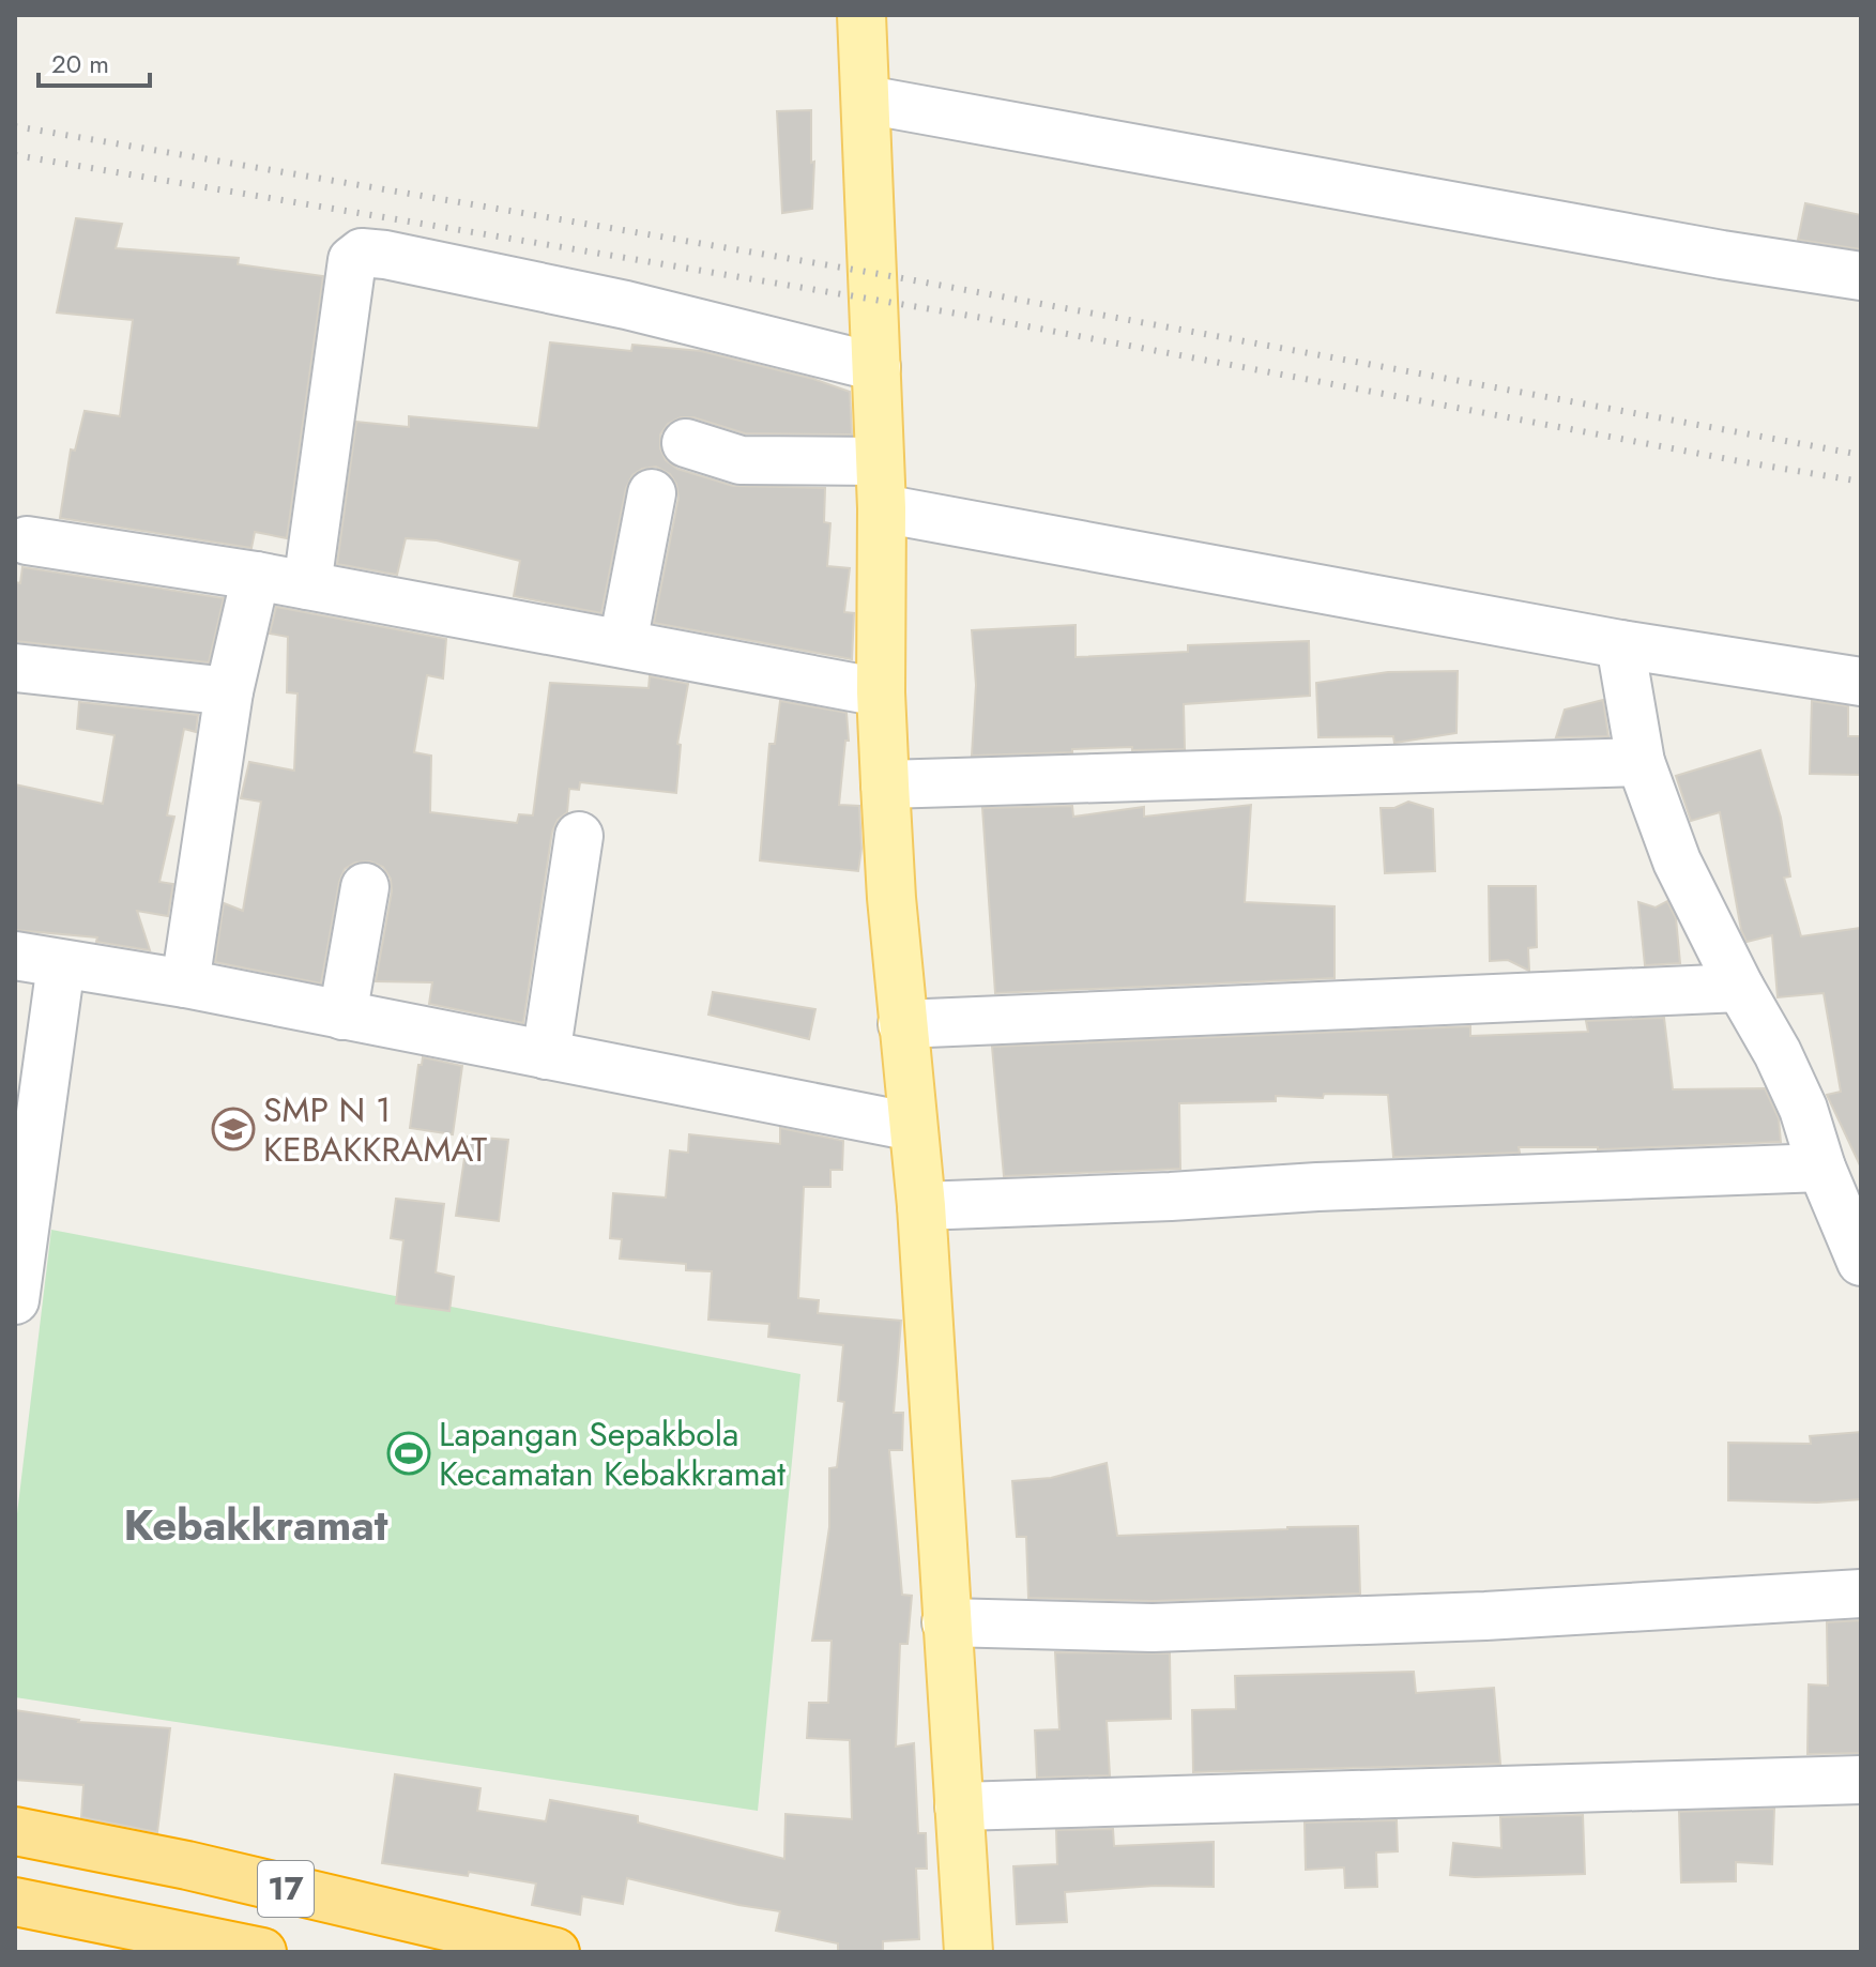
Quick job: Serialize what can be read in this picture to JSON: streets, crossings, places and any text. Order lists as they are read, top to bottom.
{
  "streets": {
    "highway": ["17"]
  },
  "districts": ["Kebakkramat"],
  "places": {
    "school or university": ["SMP N 1 KEBAKKRAMAT"],
    "sports": ["Lapangan Sepakbola Kecamatan Kebakkramat"]
  },
  "scale_bar": "20 m"
}
